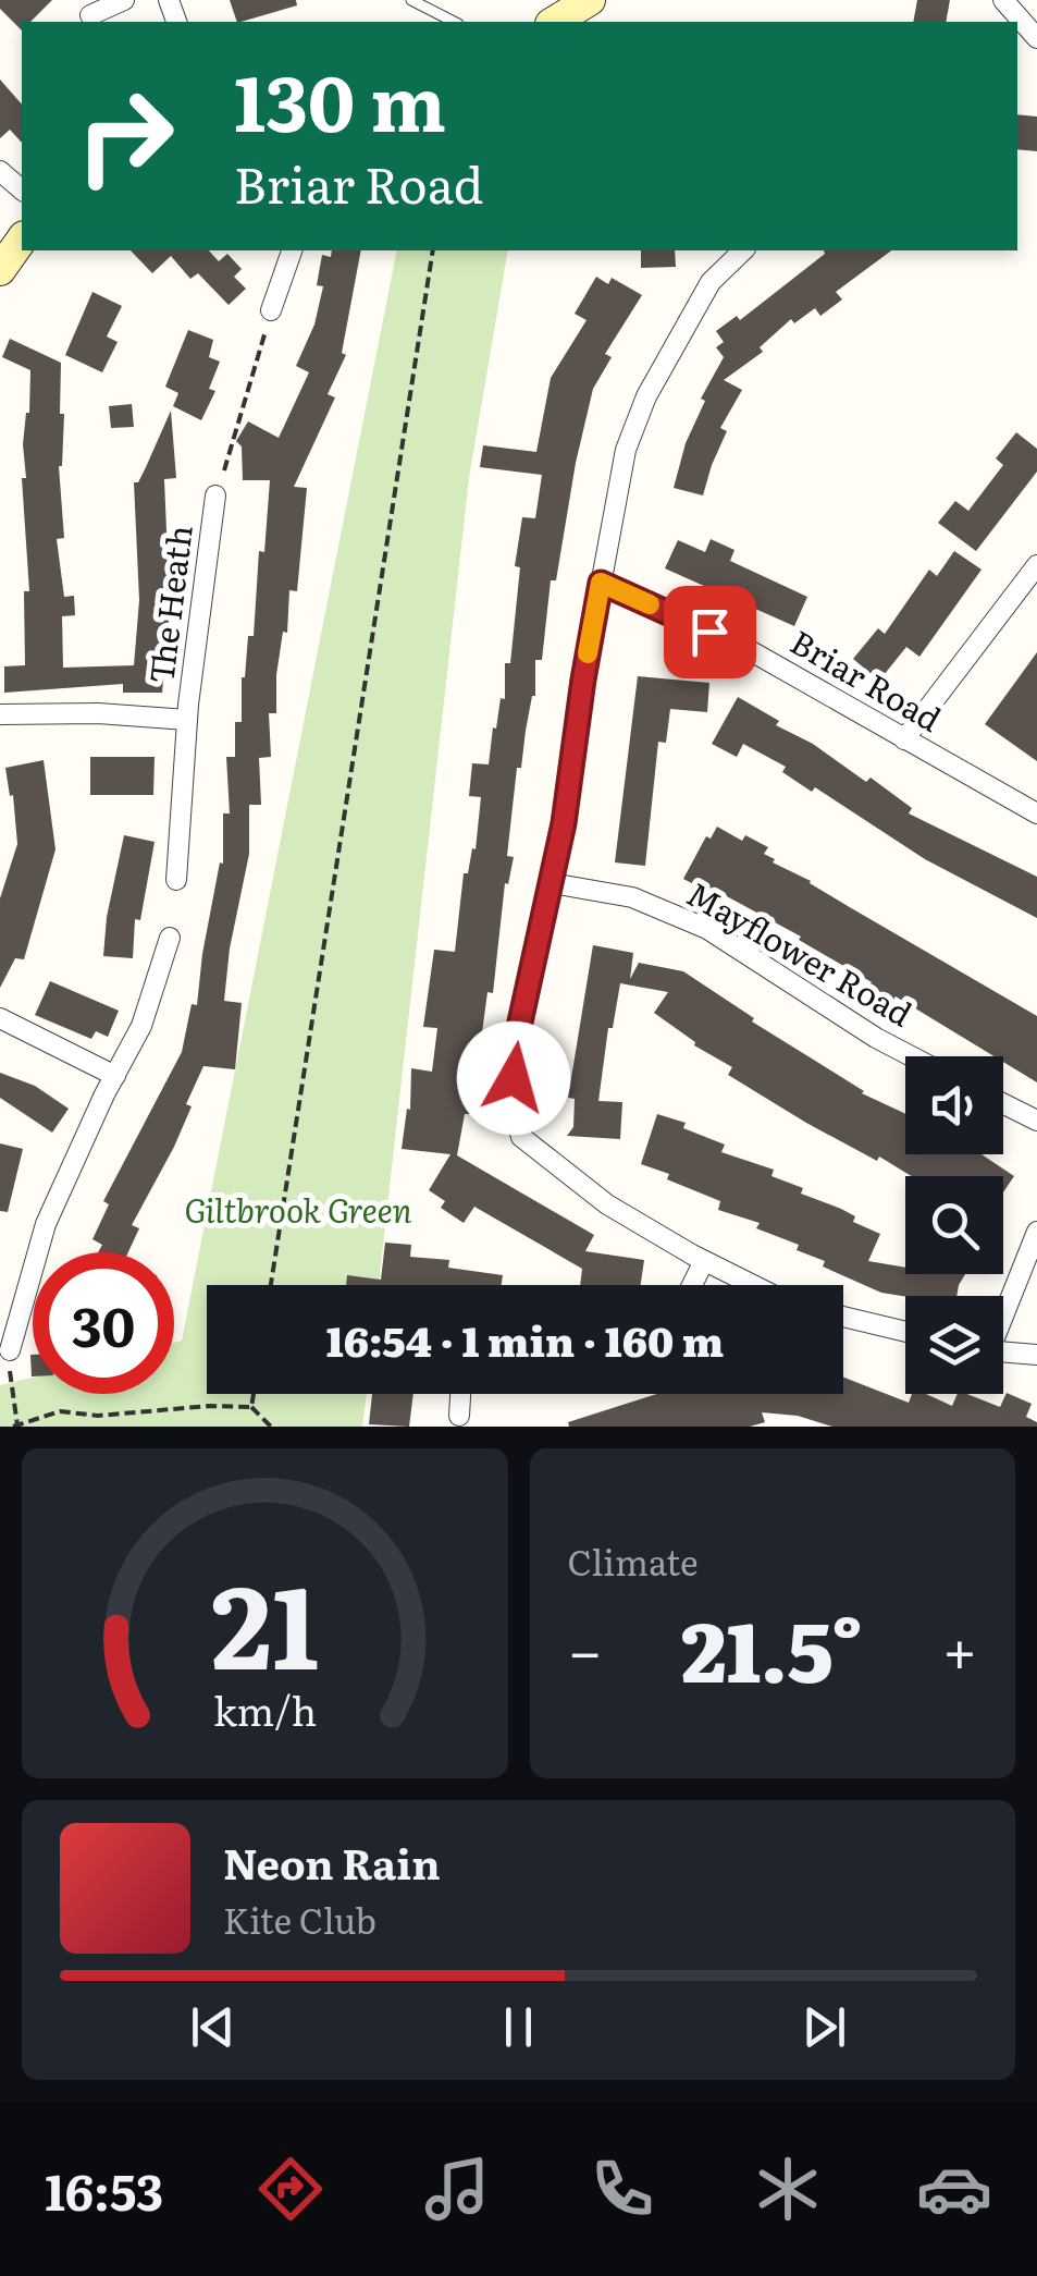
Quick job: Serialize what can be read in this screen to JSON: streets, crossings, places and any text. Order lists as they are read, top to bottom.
{
  "streets": {
    "street": ["The Heath", "Briar Road", "Mayflower Road"]
  },
  "parks": ["Giltbrook Green"],
  "page": {
    "turn": ["130 m", "Briar Road"],
    "limit": "30",
    "trip": "16:54 · 1 min · 160 m",
    "tile": "Climate",
    "heat": ["−", "21.5°", "+"],
    "song": ["Neon Rain", "Kite Club"],
    "tabs": "16:53",
    "gauge": ["21", "km/h"]
  }
}
